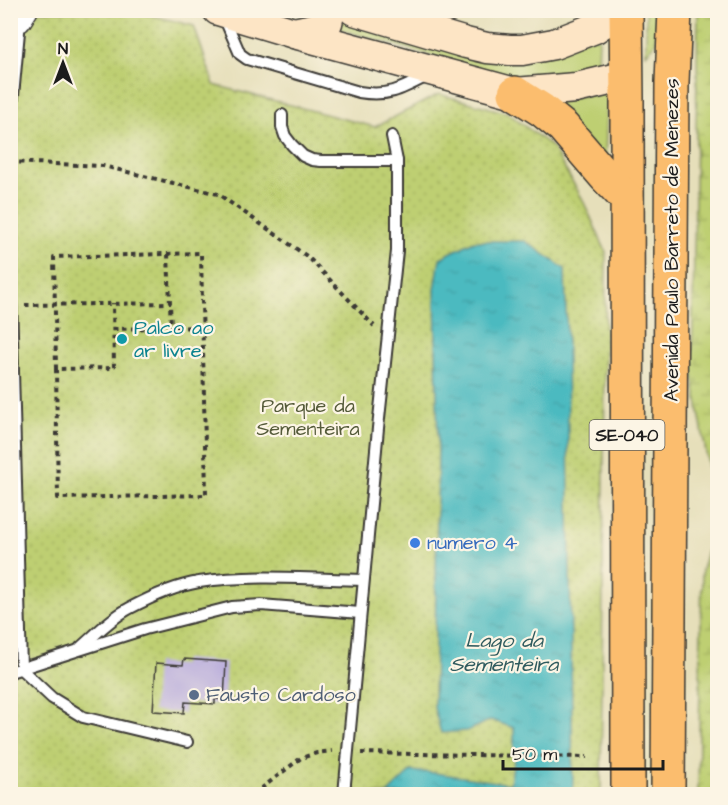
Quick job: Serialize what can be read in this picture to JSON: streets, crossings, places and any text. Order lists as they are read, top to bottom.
{
  "streets": {
    "main road": ["Avenida Paulo Barreto de Menezes", "SE-040"]
  },
  "water": ["Lago da Sementeira"],
  "parks": ["Parque da Sementeira"],
  "places": ["Palco ao ar livre", "numero 4", "Fausto Cardoso"],
  "scale_bar": "50 m",
  "north": "top"
}
